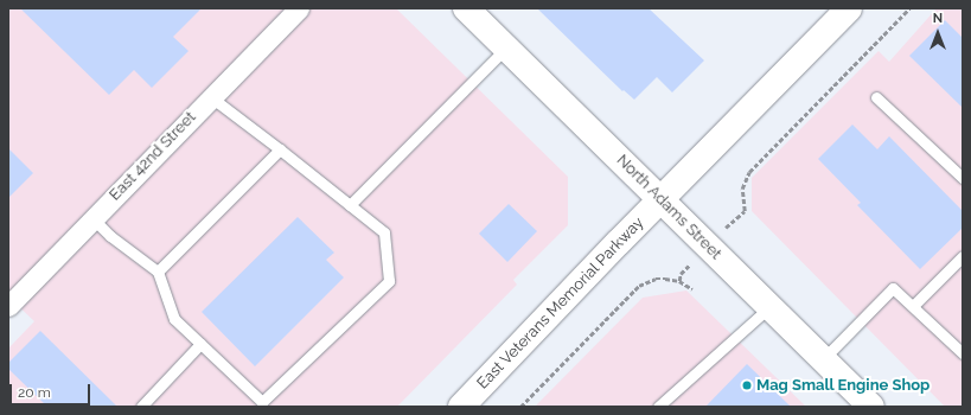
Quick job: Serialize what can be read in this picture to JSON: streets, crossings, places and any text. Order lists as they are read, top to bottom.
{
  "streets": {
    "street": ["East 42nd Street", "North Adams Street", "East Veterans Memorial Parkway"]
  },
  "crossings": [
    ["North Adams Street", "East Veterans Memorial Parkway"]
  ],
  "places": ["Mag Small Engine Shop"],
  "scale_bar": "20 m",
  "north": "top"
}
